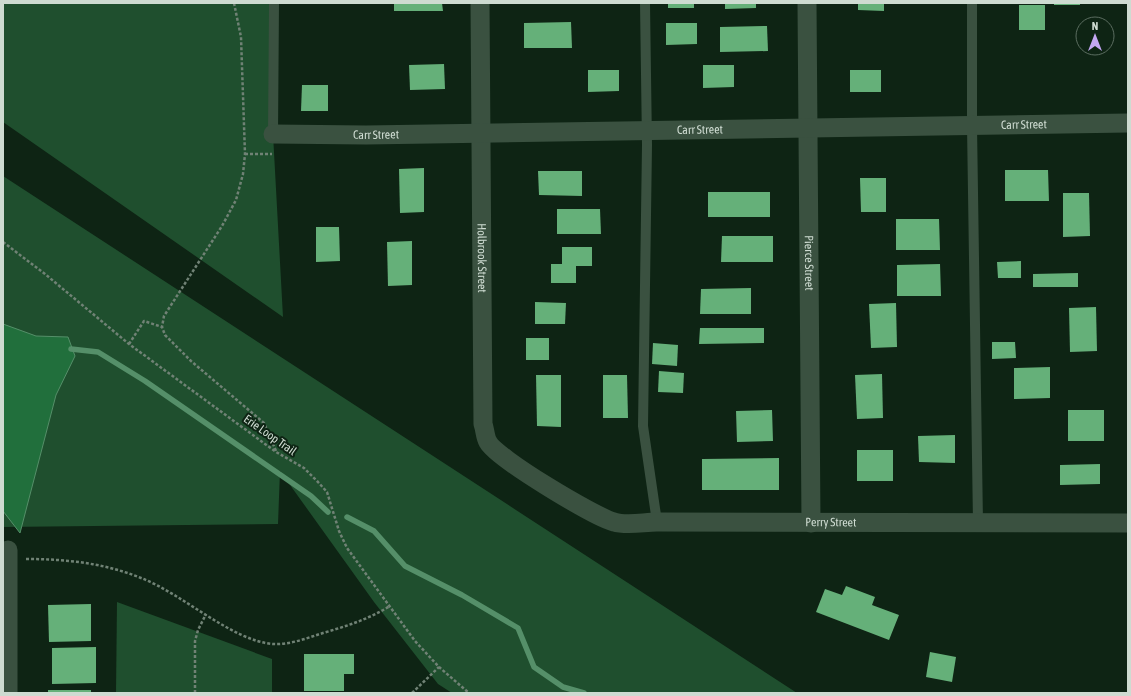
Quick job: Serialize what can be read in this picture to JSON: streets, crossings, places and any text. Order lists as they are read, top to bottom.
{
  "streets": {
    "street": [
      "Carr Street",
      "Holbrook Street",
      "Pierce Street",
      "Perry Street"
    ],
    "path": ["Erie Loop Trail"]
  },
  "crossings": [
    ["Carr Street", "Holbrook Street"],
    ["Carr Street", "Pierce Street"],
    ["Holbrook Street", "Perry Street"],
    ["Pierce Street", "Perry Street"]
  ],
  "north": "top"
}
